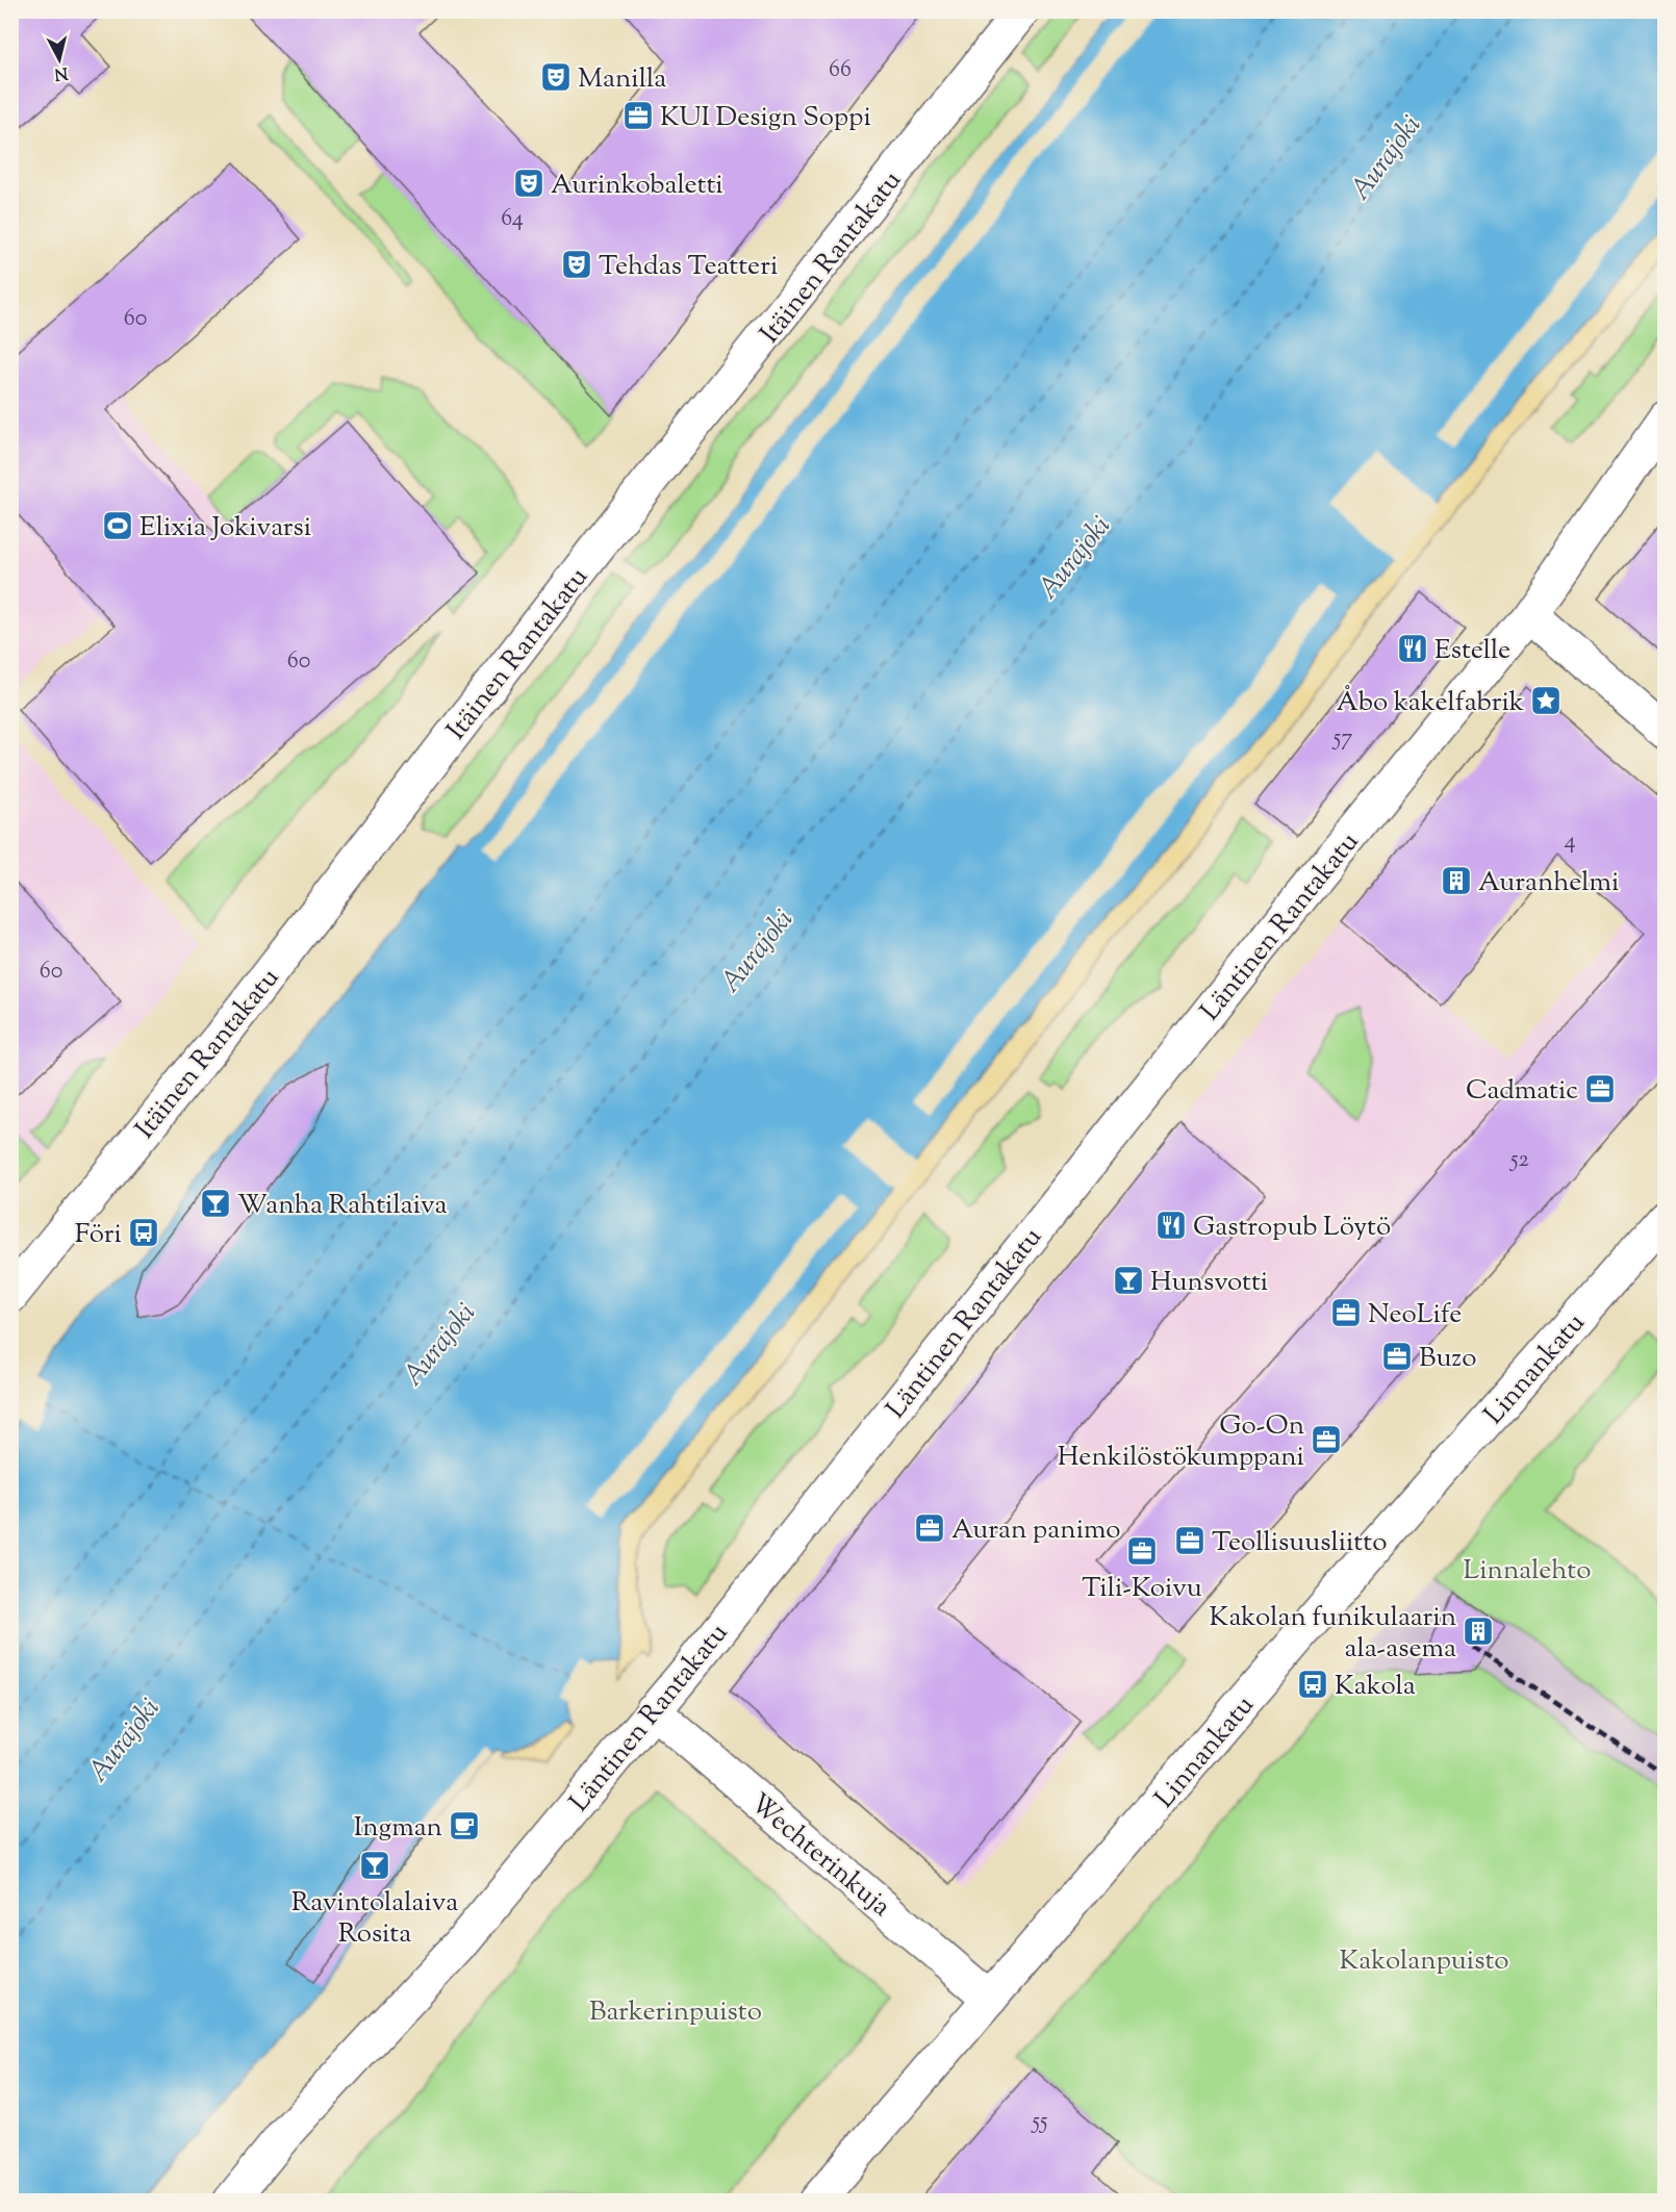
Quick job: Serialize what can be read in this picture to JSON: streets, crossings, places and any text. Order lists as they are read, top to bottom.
{
  "streets": {
    "street": [
      "Itäinen Rantakatu",
      "Läntinen Rantakatu",
      "Linnankatu",
      "Wechterinkuja"
    ]
  },
  "crossings": [
    ["Läntinen Rantakatu", "Wechterinkuja"],
    ["Linnankatu", "Wechterinkuja"]
  ],
  "water": ["Aurajoki"],
  "parks": ["Linnalehto", "Kakolanpuisto", "Barkerinpuisto"],
  "places": {
    "theatre": ["Manilla", "Aurinkobaletti", "Tehdas Teatteri"],
    "office": [
      "KUI Design Soppi",
      "Cadmatic",
      "NeoLife",
      "Buzo",
      "Go-On Henkilöstökumppani",
      "Auran panimo",
      "Teollisuusliitto",
      "Tili-Koivu"
    ],
    "sports": ["Elixia Jokivarsi"],
    "restaurant": ["Estelle", "Gastropub Löytö"],
    "place": ["Åbo kakelfabrik"],
    "building": ["Auranhelmi", "Kakolan funikulaarin ala-asema"],
    "bar": ["Wanha Rahtilaiva", "Hunsvotti", "Ravintolalaiva Rosita"],
    "bus stop": ["Föri", "Kakola"],
    "cafe": ["Ingman"]
  },
  "house_numbers": [
    "66",
    "64",
    "60",
    "60",
    "57",
    "4",
    "60",
    "52",
    "55"
  ],
  "north": "bottom"
}
